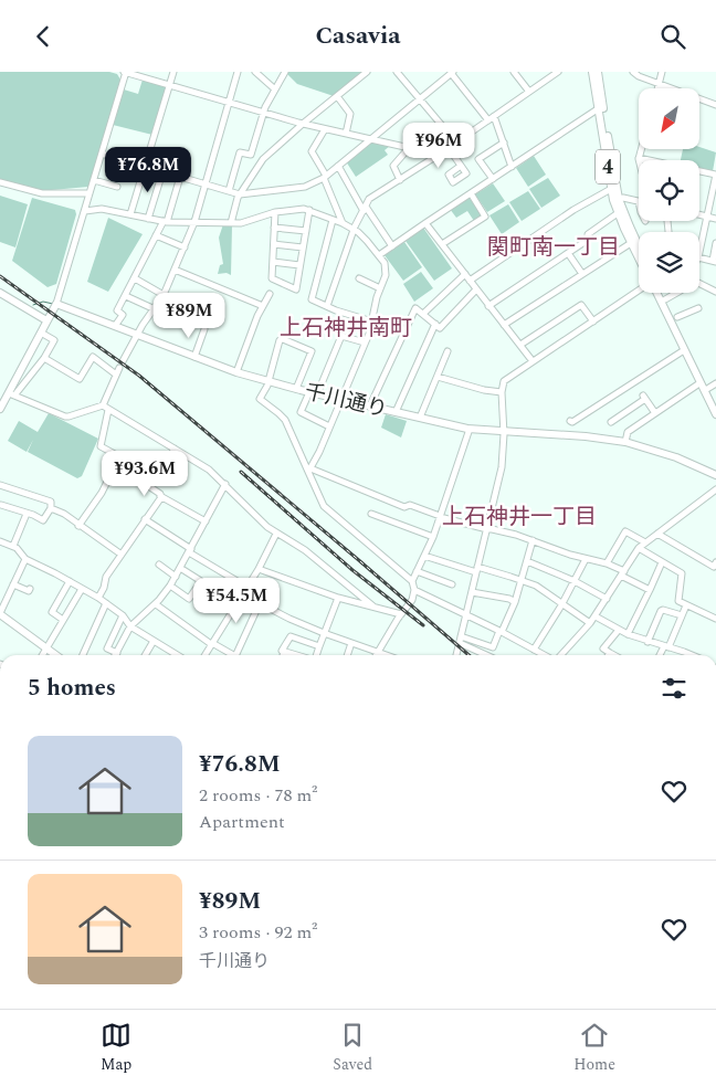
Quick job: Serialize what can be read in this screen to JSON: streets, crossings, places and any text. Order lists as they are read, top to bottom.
{
  "streets": {
    "main road": ["4", "千川通り"]
  },
  "districts": ["関町南一丁目", "上石神井南町", "上石神井一丁目"],
  "north": "bottom left",
  "page": {
    "header": "Casavia",
    "price": [
      "¥96M",
      "¥76.8M",
      "¥89M",
      "¥93.6M",
      "¥54.5M"
    ],
    "heading": "5 homes",
    "list": [
      {
        "name": "¥76.8M",
        "note": "2 rooms · 78 m² · Apartment"
      },
      {
        "name": "¥89M",
        "note": "3 rooms · 92 m² · 千川通り"
      }
    ],
    "tabs": ["Map", "Saved", "Home"]
  }
}
